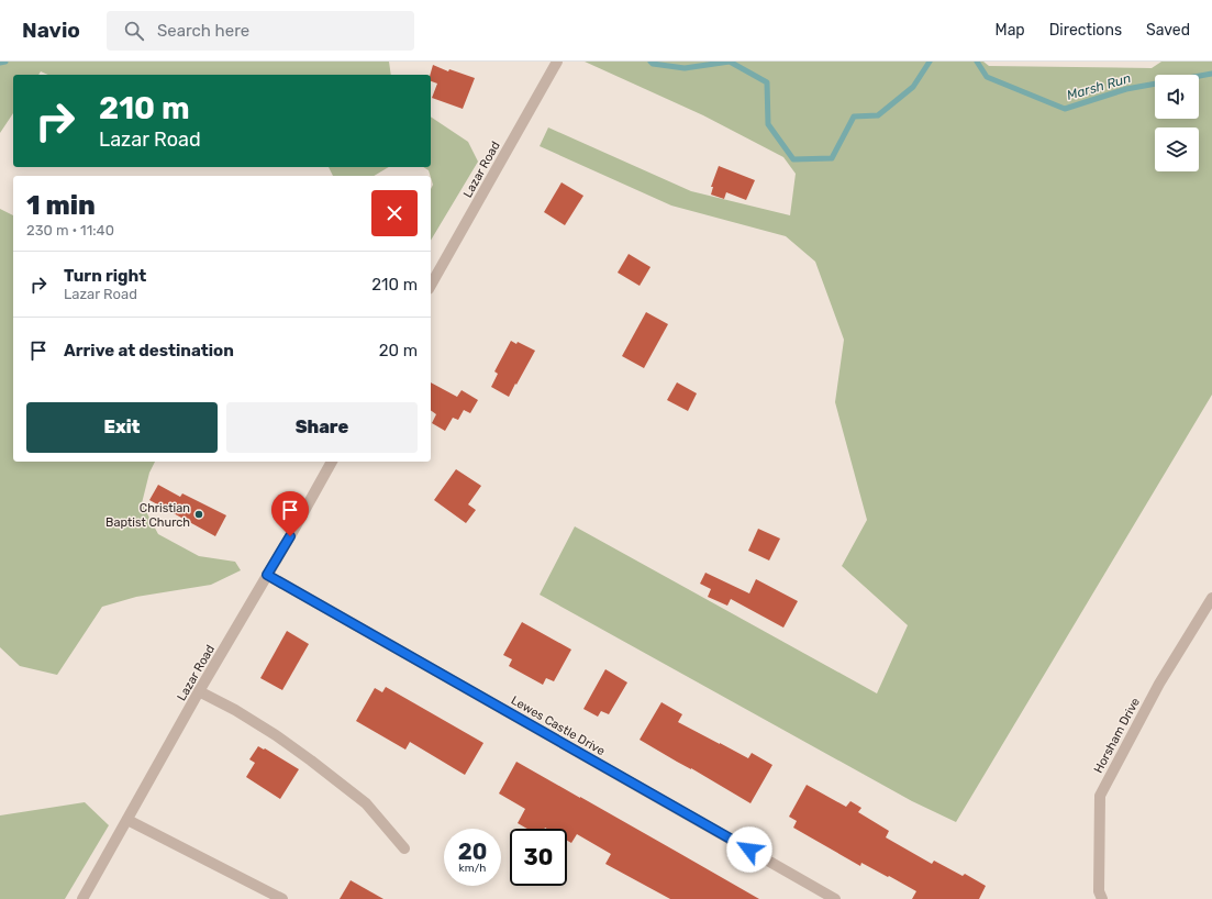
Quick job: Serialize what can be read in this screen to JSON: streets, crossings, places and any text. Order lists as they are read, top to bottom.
{
  "streets": {
    "street": ["Lazar Road", "Lewes Castle Drive", "Horsham Drive"]
  },
  "crossings": [
    ["Lazar Road", "Lewes Castle Drive"]
  ],
  "water": ["Marsh Run"],
  "places": ["Christian Baptist Church"],
  "page": {
    "header": "Navio",
    "search": "Search here",
    "nav": ["Map", "Directions", "Saved"],
    "turn": ["210 m", "Lazar Road"],
    "heading": ["1 min", "230 m · 11:40"],
    "list": [
      {
        "name": "Turn right",
        "note": "Lazar Road",
        "value": "210 m"
      },
      {
        "name": "Arrive at destination",
        "value": "20 m"
      }
    ],
    "buttons": ["Exit", "Share"],
    "speed": "20 km/h",
    "limit": "30"
  }
}
